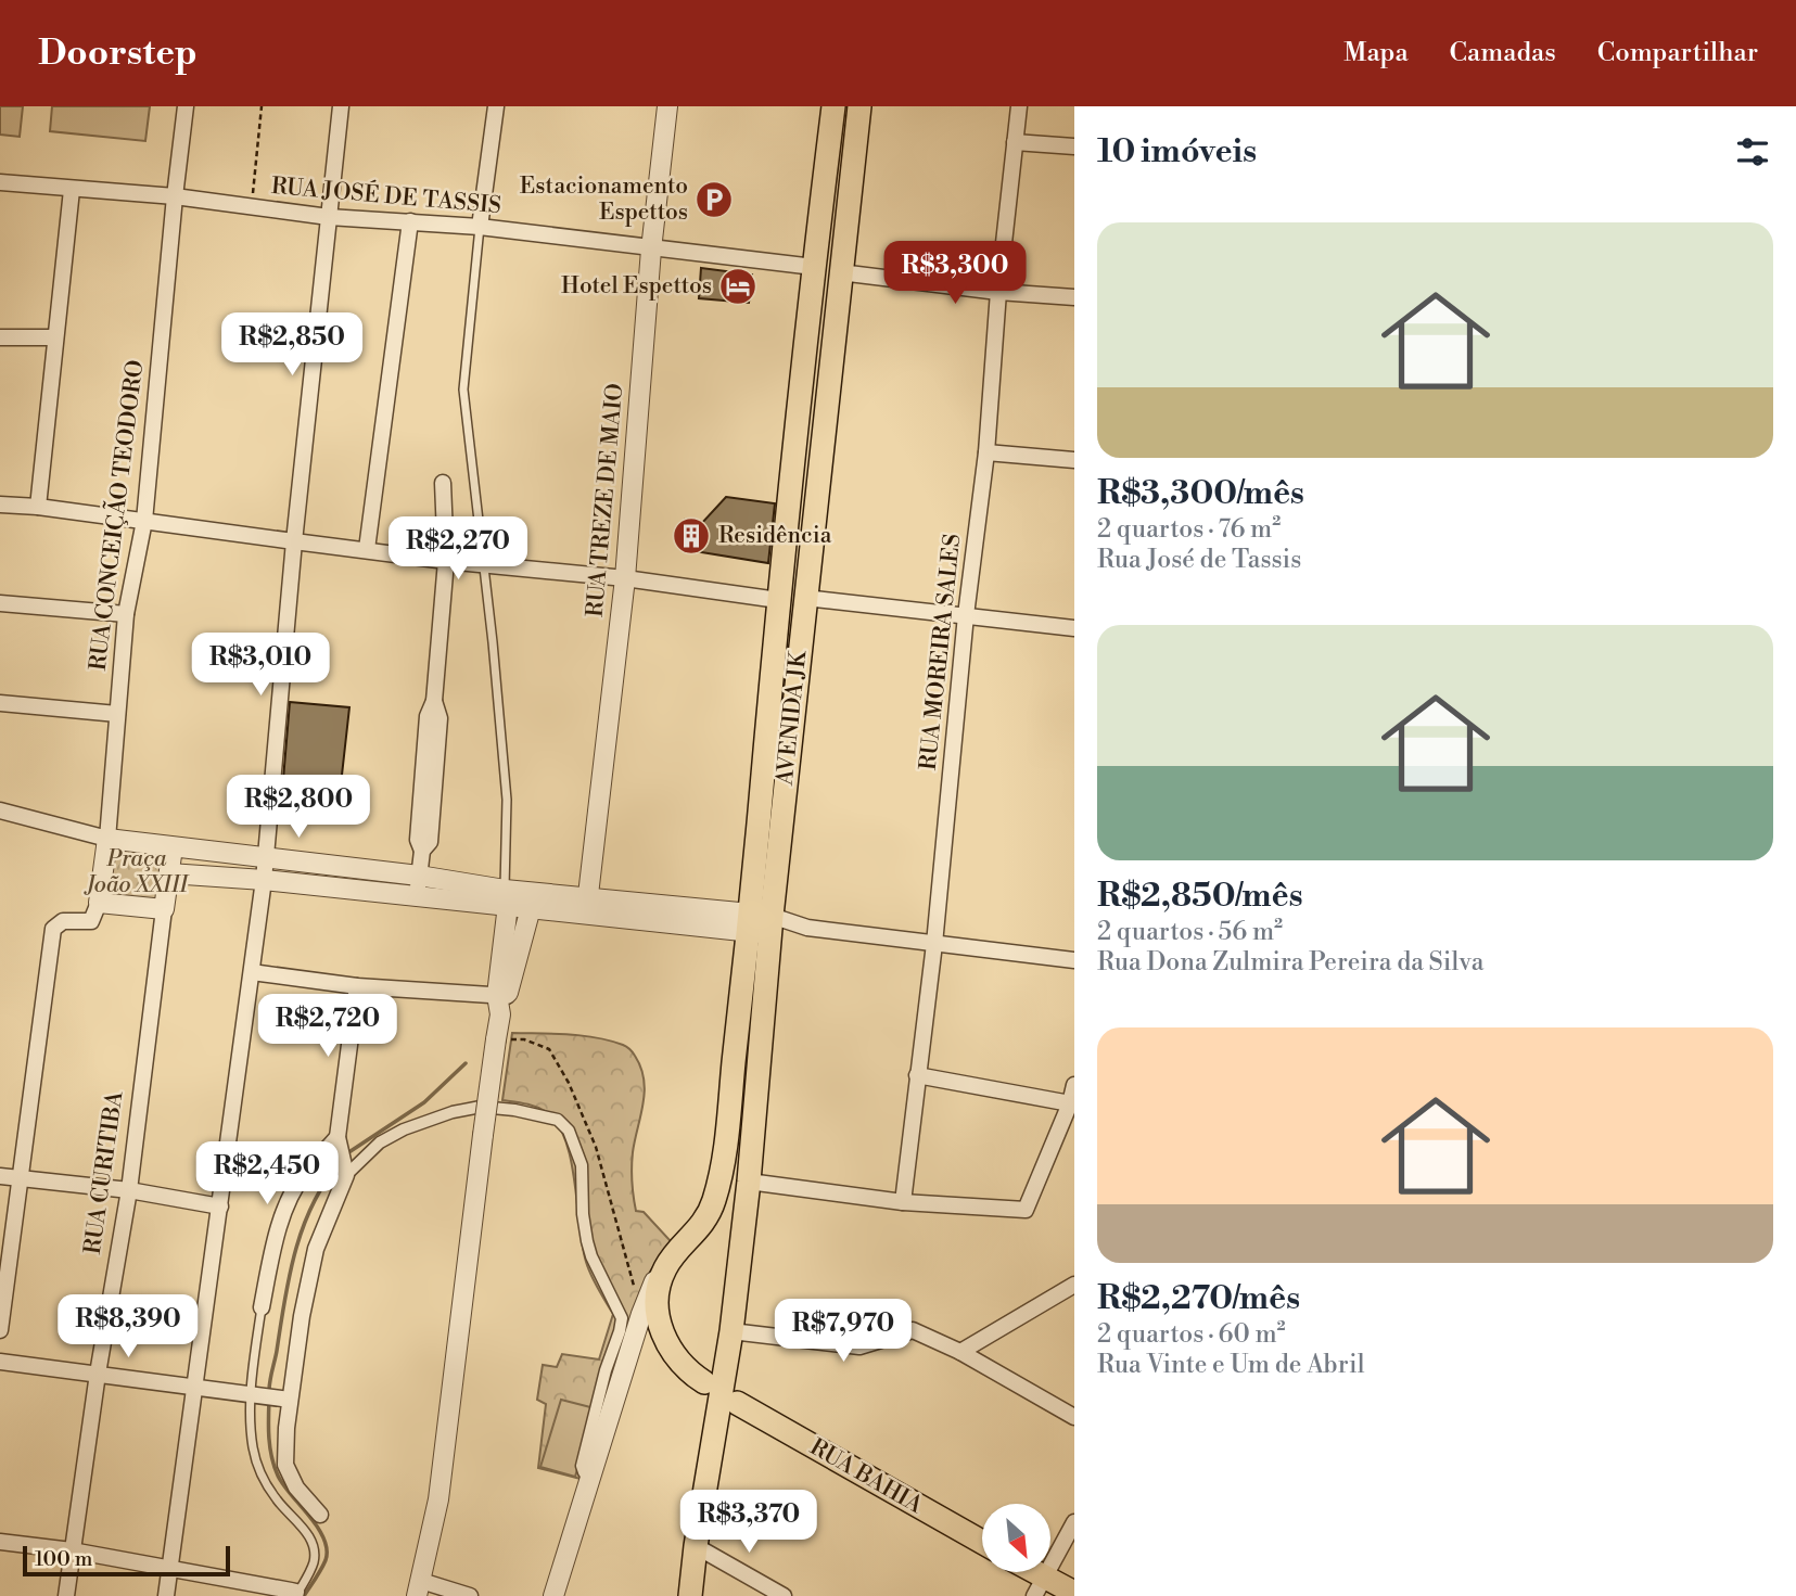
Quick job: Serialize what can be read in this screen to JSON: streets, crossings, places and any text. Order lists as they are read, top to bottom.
{
  "streets": {
    "main road": ["AVENIDA JK", "RUA BAHIA"],
    "street": [
      "RUA JOSÉ DE TASSIS",
      "RUA TREZE DE MAIO",
      "RUA CONCEIÇÃO TEODORO",
      "RUA MOREIRA SALES",
      "RUA CURITIBA"
    ]
  },
  "crossings": [
    ["RUA JOSÉ DE TASSIS", "RUA TREZE DE MAIO"],
    ["RUA JOSÉ DE TASSIS", "RUA CONCEIÇÃO TEODORO"],
    ["RUA JOSÉ DE TASSIS", "AVENIDA JK"]
  ],
  "parks": ["Praça João XXIII"],
  "places": {
    "parking": ["Estacionamento Espettos"],
    "hotel": ["Hotel Espettos"],
    "building": ["Residência"]
  },
  "scale_bar": "100 m",
  "north": "bottom right",
  "page": {
    "header": "Doorstep",
    "nav": ["Mapa", "Camadas", "Compartilhar"],
    "heading": "10 imóveis",
    "list": [
      {
        "name": "R$3,300/mês",
        "note": "2 quartos · 76 m² · Rua José de Tassis"
      },
      {
        "name": "R$2,850/mês",
        "note": "2 quartos · 56 m² · Rua Dona Zulmira Pereira da Silva"
      },
      {
        "name": "R$2,270/mês",
        "note": "2 quartos · 60 m² · Rua Vinte e Um de Abril"
      }
    ],
    "price": [
      "R$3,300",
      "R$2,850",
      "R$2,270",
      "R$3,010",
      "R$2,800",
      "R$2,720",
      "R$2,450",
      "R$8,390",
      "R$7,970",
      "R$3,370"
    ],
    "scale": "100 m"
  }
}
